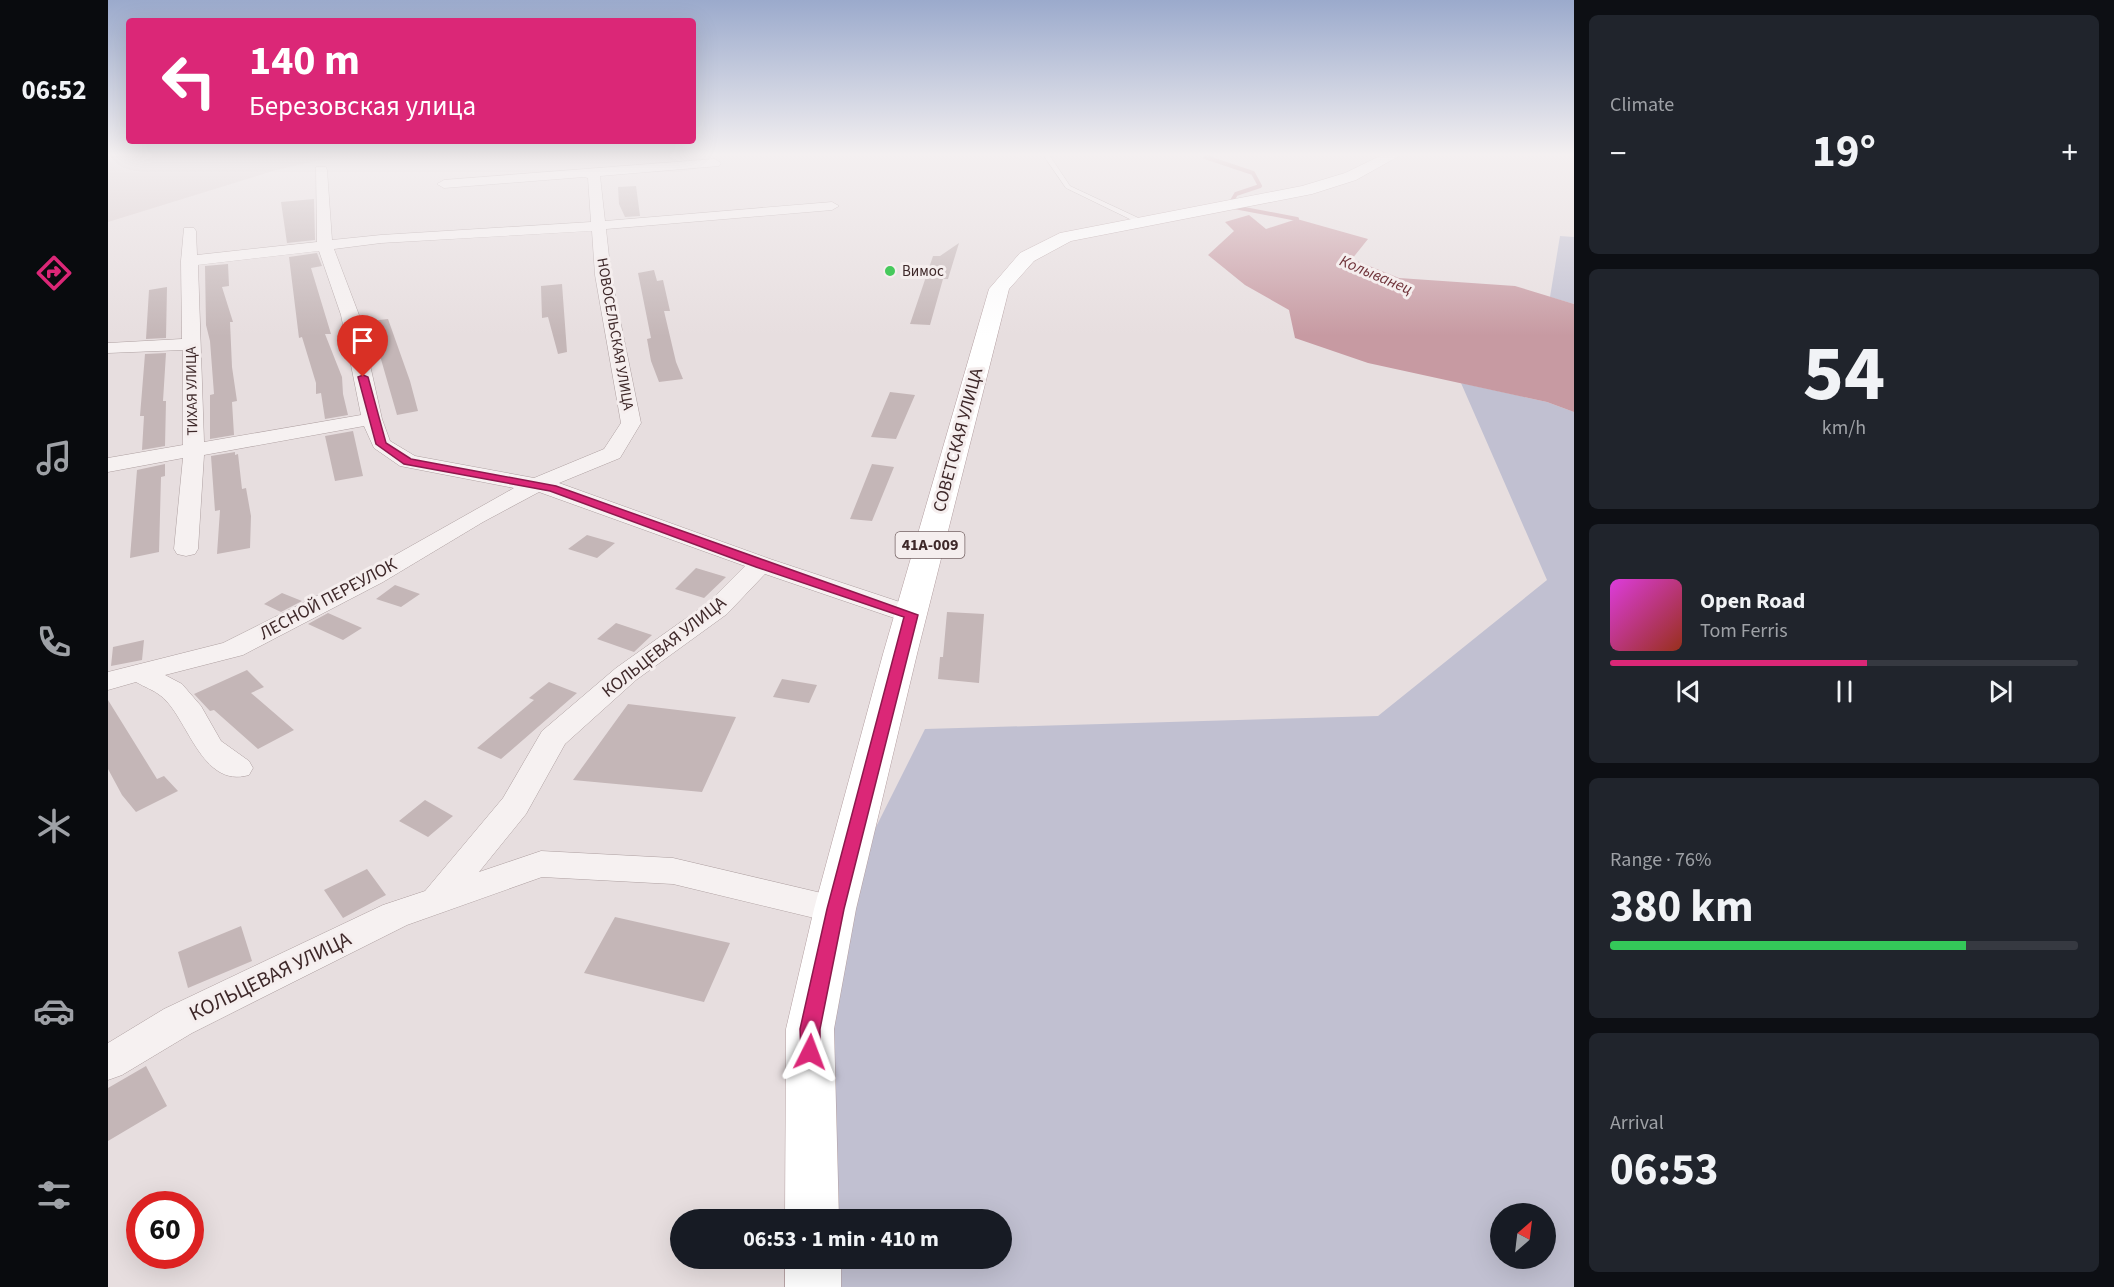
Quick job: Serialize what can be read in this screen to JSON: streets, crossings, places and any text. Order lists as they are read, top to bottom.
{
  "streets": {
    "main road": ["СОВЕТСКАЯ УЛИЦА", "41А-009"],
    "street": [
      "НОВОСЕЛЬСКАЯ УЛИЦА",
      "ТИХАЯ УЛИЦА",
      "ЛЕСНОЙ ПЕРЕУЛОК",
      "КОЛЬЦЕВАЯ УЛИЦА"
    ]
  },
  "crossings": [
    ["НОВОСЕЛЬСКАЯ УЛИЦА", "ЛЕСНОЙ ПЕРЕУЛОК"],
    ["СОВЕТСКАЯ УЛИЦА", "КОЛЬЦЕВАЯ УЛИЦА"]
  ],
  "water": ["Колыванец"],
  "places": ["Вимос"],
  "north": "top right",
  "page": {
    "tabs": "06:52",
    "tile": [
      "Climate",
      ["54", "km/h"],
      ["Range · 76%", "380 km"],
      ["Arrival", "06:53"]
    ],
    "turn": ["140 m", "Березовская улица"],
    "heat": ["−", "19°", "+"],
    "song": ["Open Road", "Tom Ferris"],
    "limit": "60",
    "trip": "06:53 · 1 min · 410 m"
  }
}
